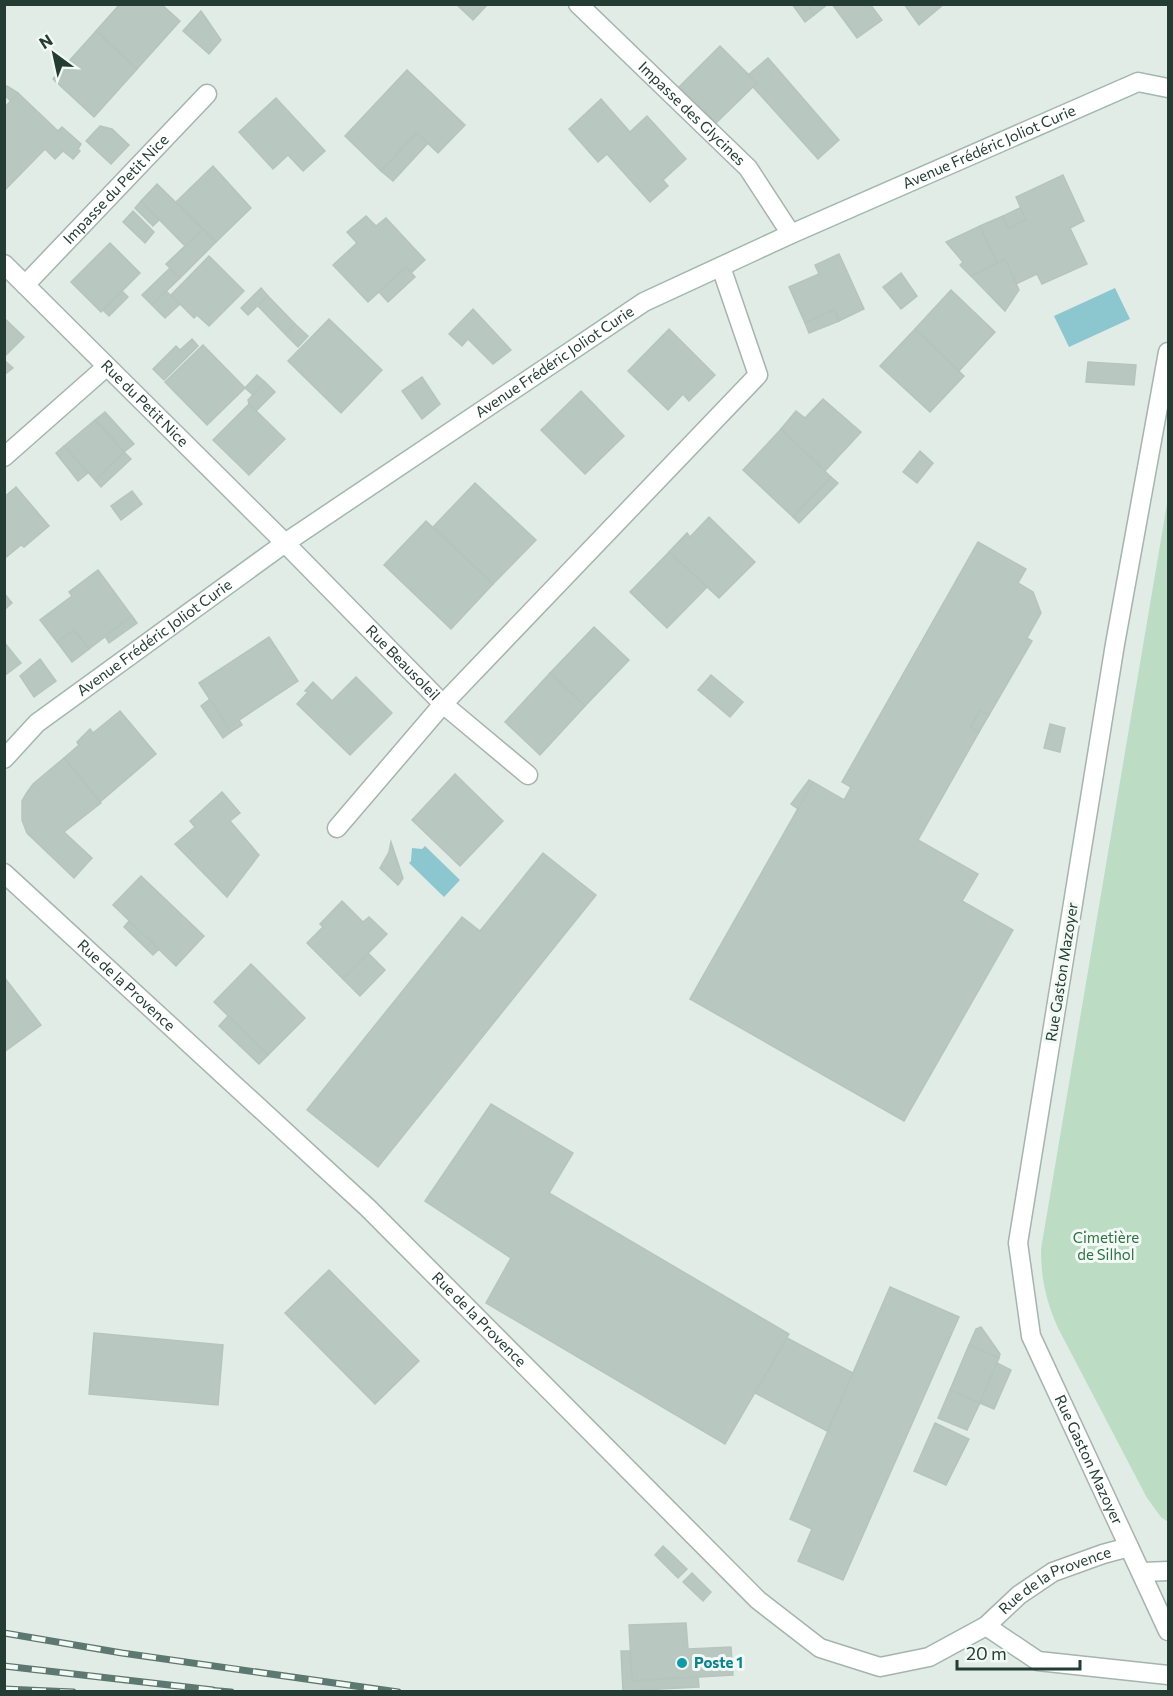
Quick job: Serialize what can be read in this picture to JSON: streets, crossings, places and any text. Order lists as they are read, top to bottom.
{
  "streets": {
    "street": [
      "Impasse des Glycines",
      "Avenue Frédéric Joliot Curie",
      "Impasse du Petit Nice",
      "Rue du Petit Nice",
      "Rue Beausoleil",
      "Rue Gaston Mazoyer",
      "Rue de la Provence"
    ]
  },
  "crossings": [
    ["Impasse des Glycines", "Avenue Frédéric Joliot Curie"],
    ["Avenue Frédéric Joliot Curie", "Rue du Petit Nice"],
    ["Avenue Frédéric Joliot Curie", "Rue Beausoleil"],
    ["Impasse du Petit Nice", "Rue du Petit Nice"],
    ["Rue du Petit Nice", "Rue Beausoleil"],
    ["Rue Gaston Mazoyer", "Rue de la Provence"]
  ],
  "parks": ["Cimetière de Silhol"],
  "places": ["Poste 1"],
  "scale_bar": "20 m",
  "north": "top left"
}
